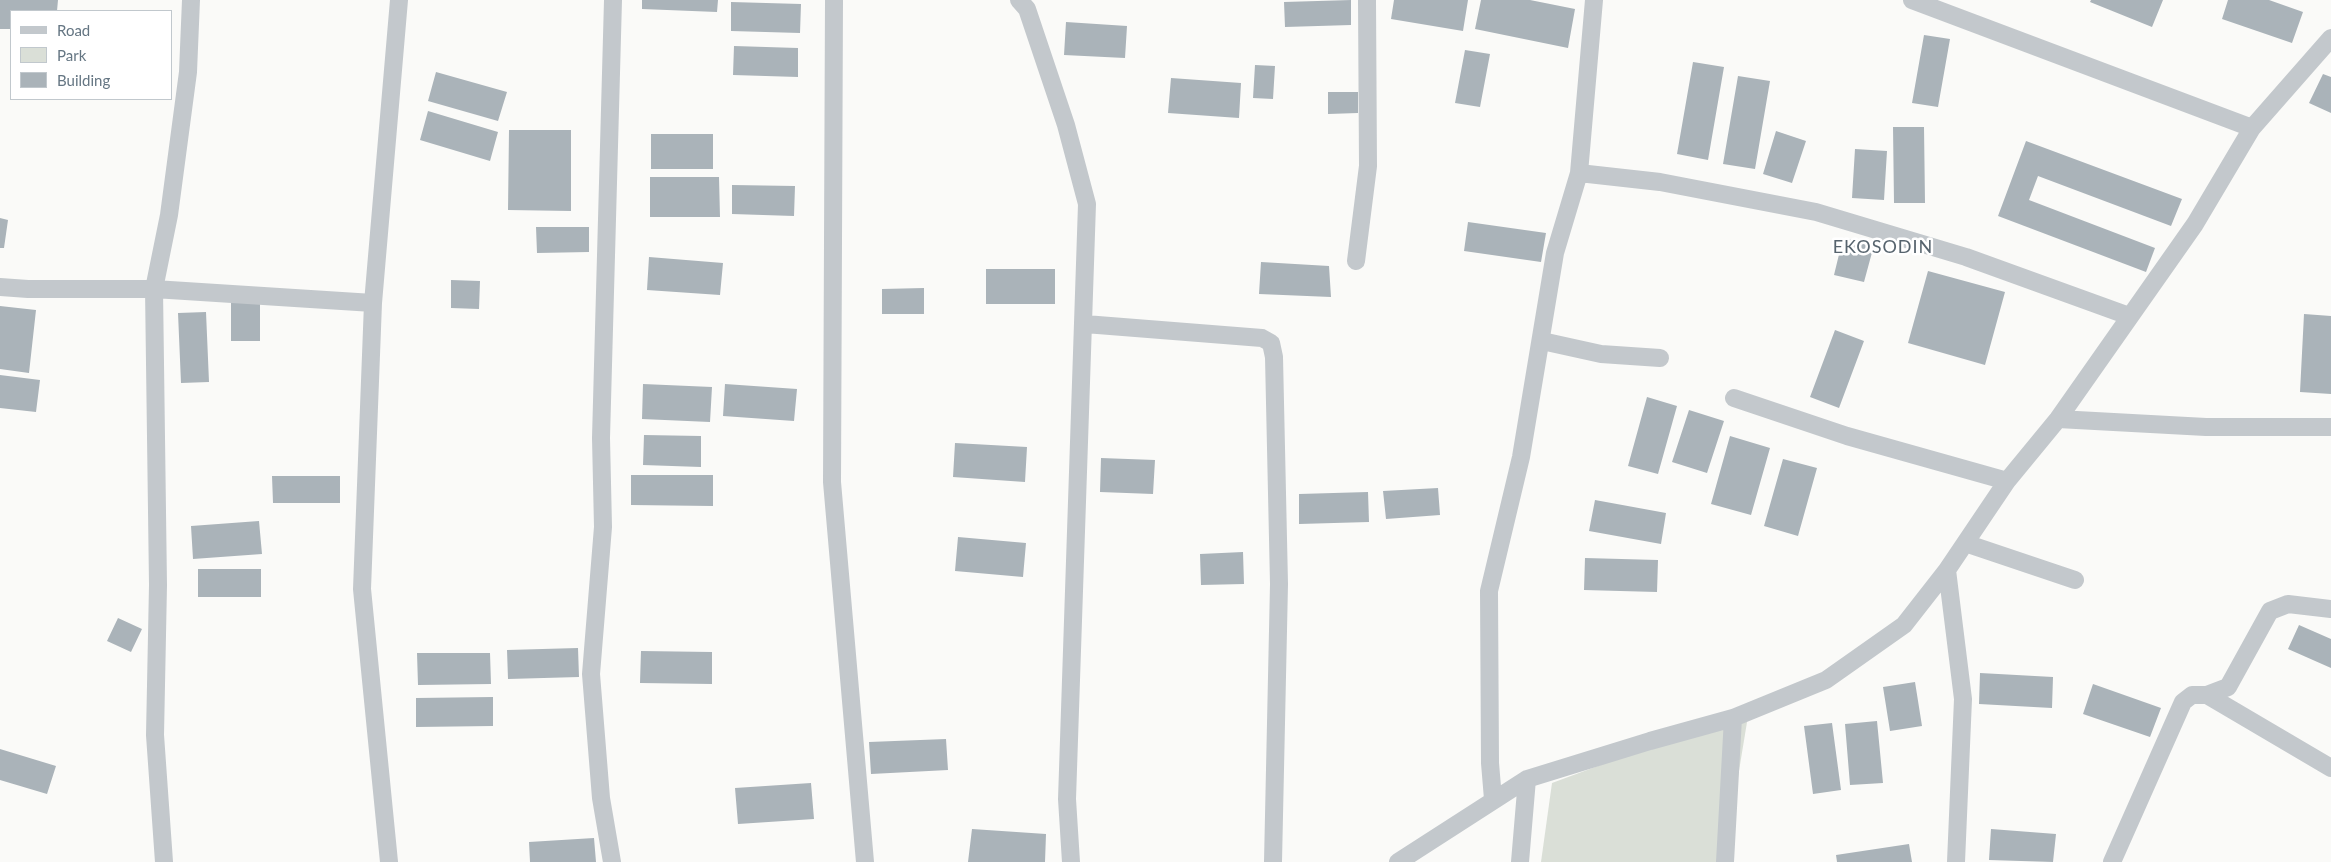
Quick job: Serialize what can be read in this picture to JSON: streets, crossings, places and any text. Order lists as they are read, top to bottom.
{
  "districts": ["EKOSODIN"],
  "legend": ["Road", "Park", "Building"]
}
